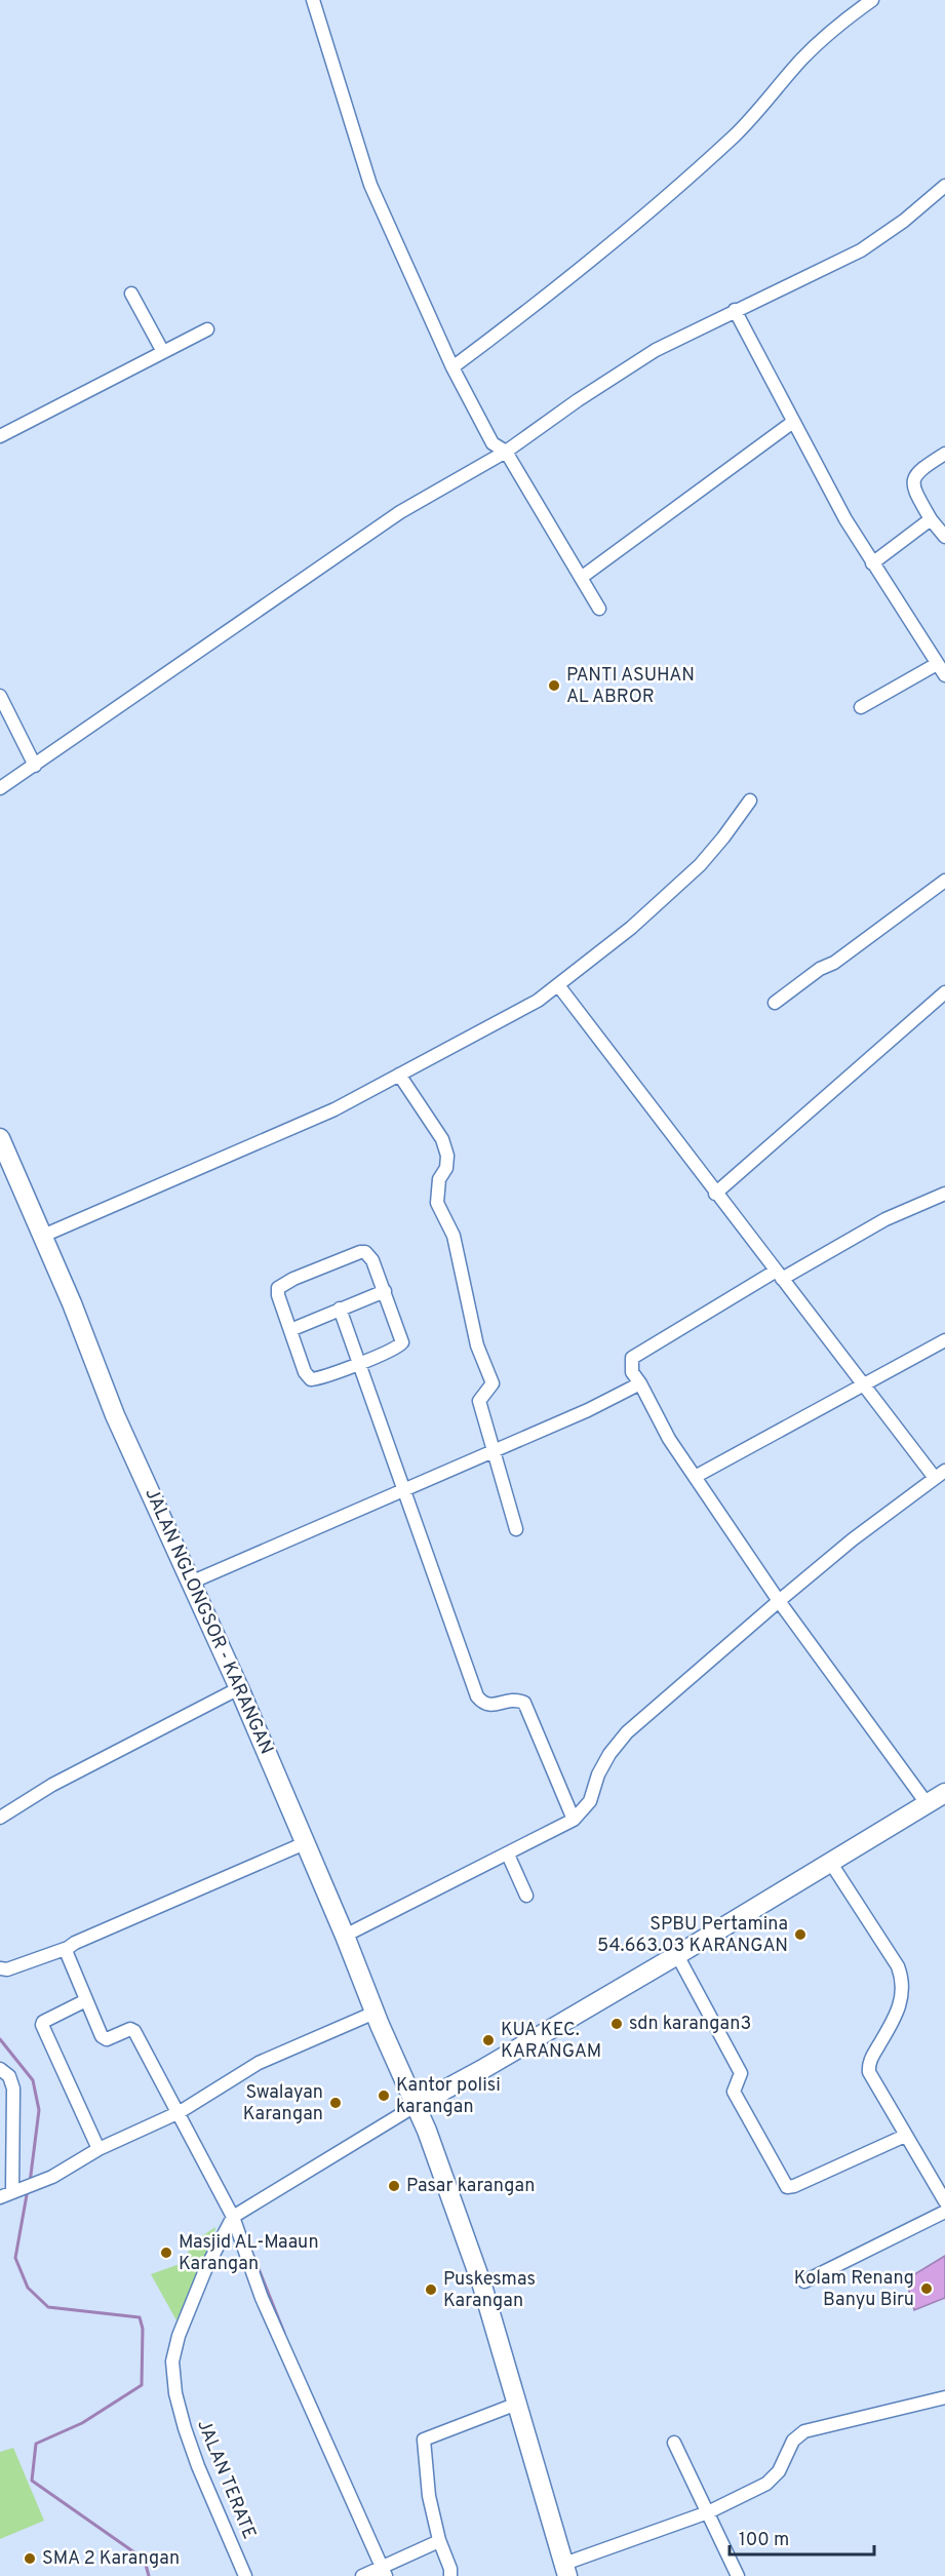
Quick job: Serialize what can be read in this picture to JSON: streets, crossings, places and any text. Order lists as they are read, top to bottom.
{
  "streets": {
    "highway": ["JALAN NGLONGSOR - KARANGAN"],
    "street": ["JALAN TERATE"]
  },
  "places": [
    "PANTI ASUHAN AL ABROR",
    "SPBU Pertamina 54.663.03 KARANGAN",
    "sdn karangan3",
    "KUA KEC. KARANGAM",
    "Kantor polisi karangan",
    "Swalayan Karangan",
    "Pasar karangan",
    "Masjid AL-Maaun Karangan",
    "Kolam Renang Banyu Biru",
    "Puskesmas Karangan",
    "SMA 2 Karangan"
  ],
  "scale_bar": "100 m"
}
